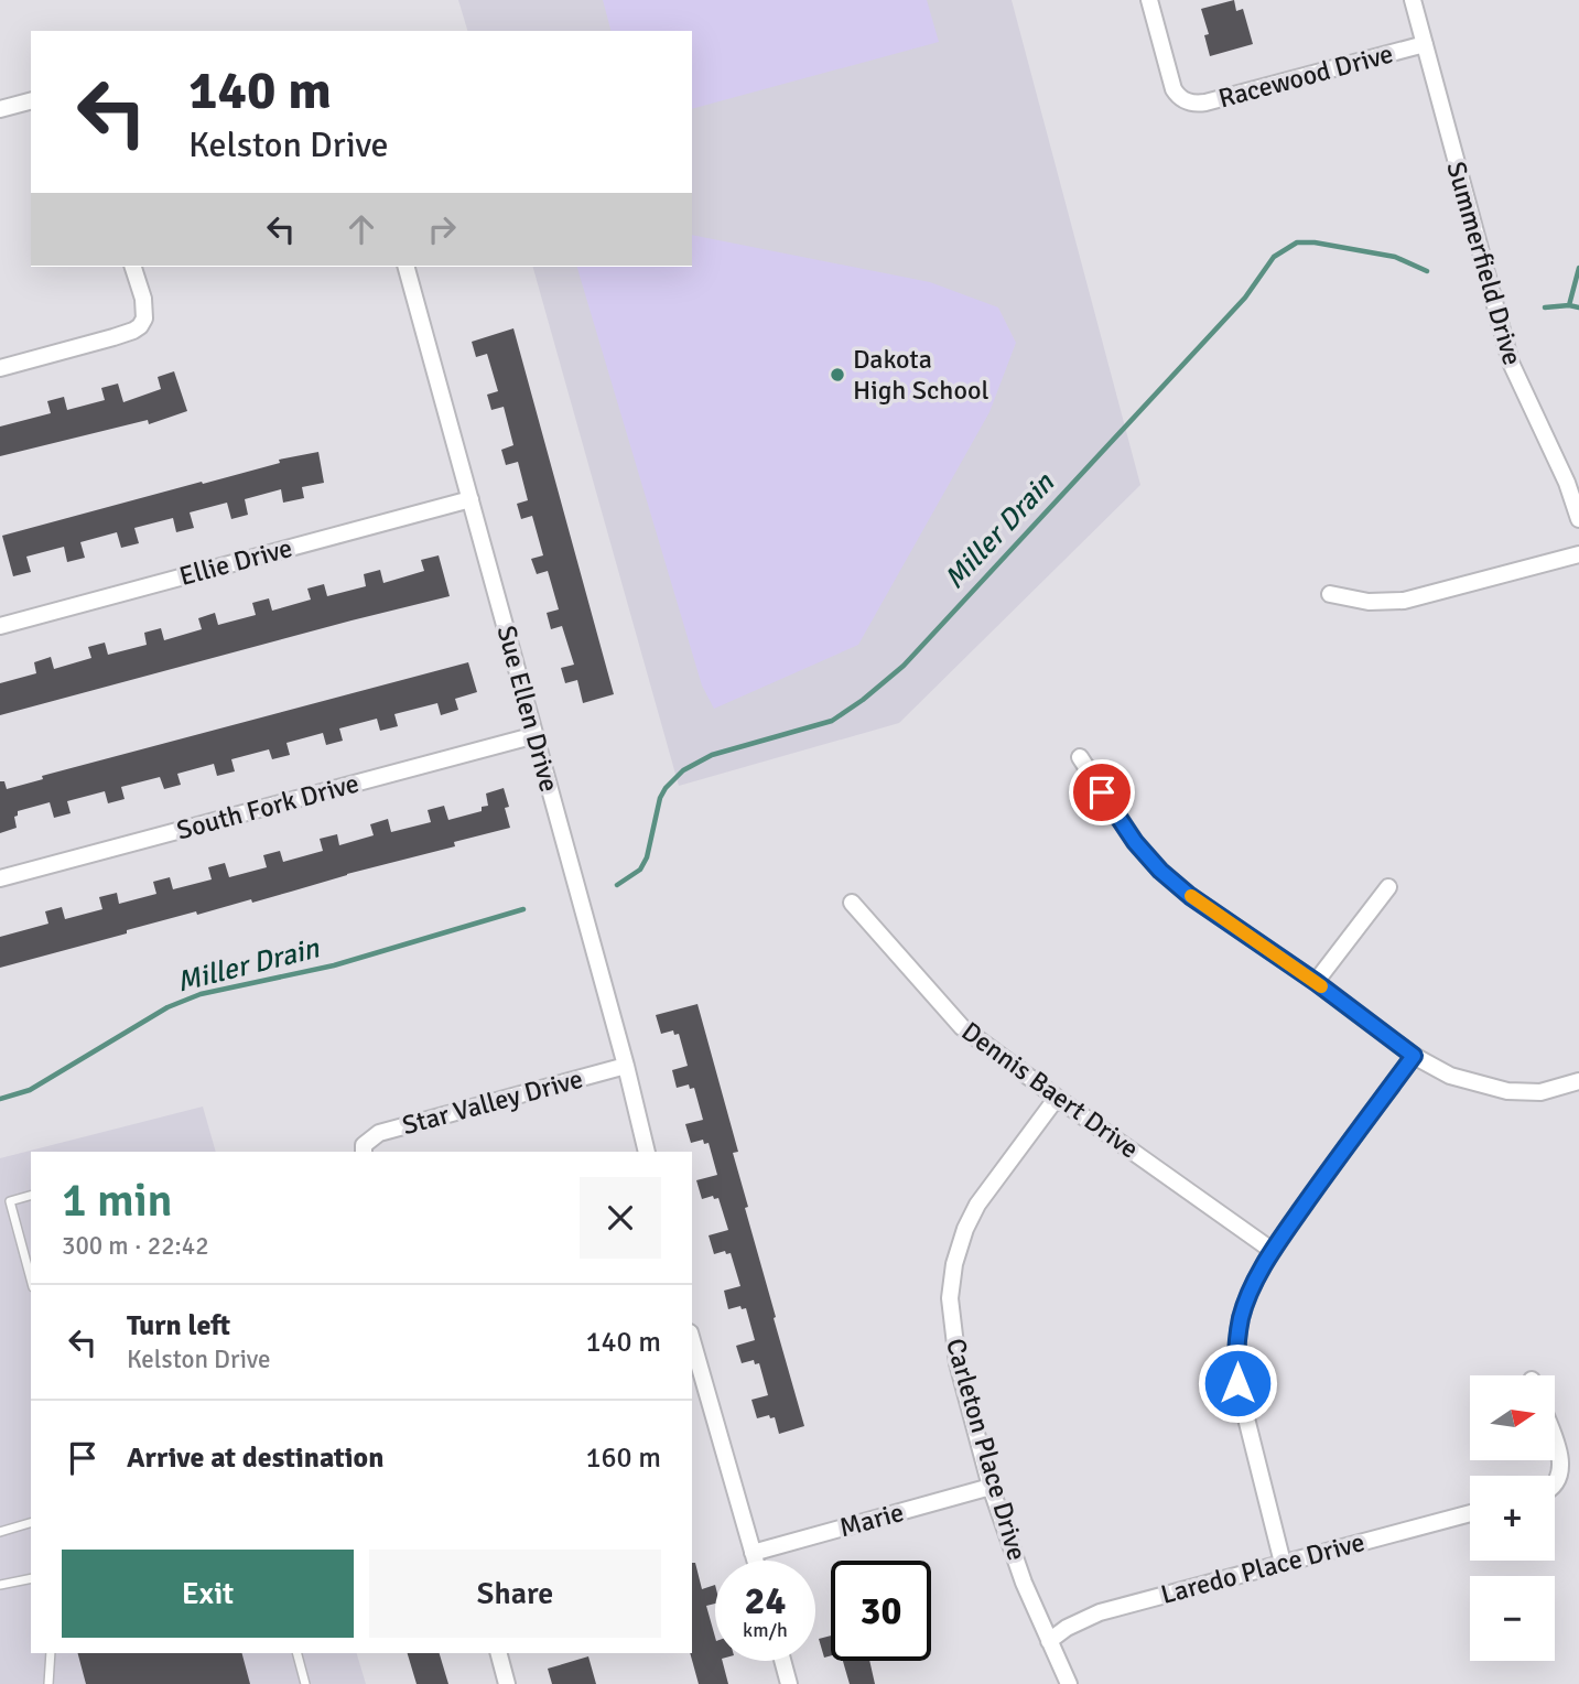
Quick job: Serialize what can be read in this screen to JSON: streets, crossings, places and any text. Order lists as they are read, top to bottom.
{
  "streets": {
    "street": [
      "Racewood Drive",
      "Summerfield Drive",
      "Ellie Drive",
      "Sue Ellen Drive",
      "South Fork Drive",
      "Dennis Baert Drive",
      "Star Valley Drive",
      "Carleton Place Drive",
      "Marie",
      "Laredo Place Drive"
    ]
  },
  "crossings": [
    ["Racewood Drive", "Summerfield Drive"],
    ["Ellie Drive", "Sue Ellen Drive"],
    ["Sue Ellen Drive", "South Fork Drive"],
    ["Sue Ellen Drive", "Star Valley Drive"],
    ["Dennis Baert Drive", "Carleton Place Drive"],
    ["Carleton Place Drive", "Marie"],
    ["Carleton Place Drive", "Laredo Place Drive"]
  ],
  "water": ["Miller Drain"],
  "places": ["Dakota High School"],
  "north": "right",
  "page": {
    "turn": ["140 m", "Kelston Drive"],
    "heading": ["1 min", "300 m · 22:42"],
    "list": [
      {
        "name": "Turn left",
        "note": "Kelston Drive",
        "value": "140 m"
      },
      {
        "name": "Arrive at destination",
        "value": "160 m"
      }
    ],
    "map_buttons": ["+", "−"],
    "buttons": ["Exit", "Share"],
    "speed": "24 km/h",
    "limit": "30"
  }
}
